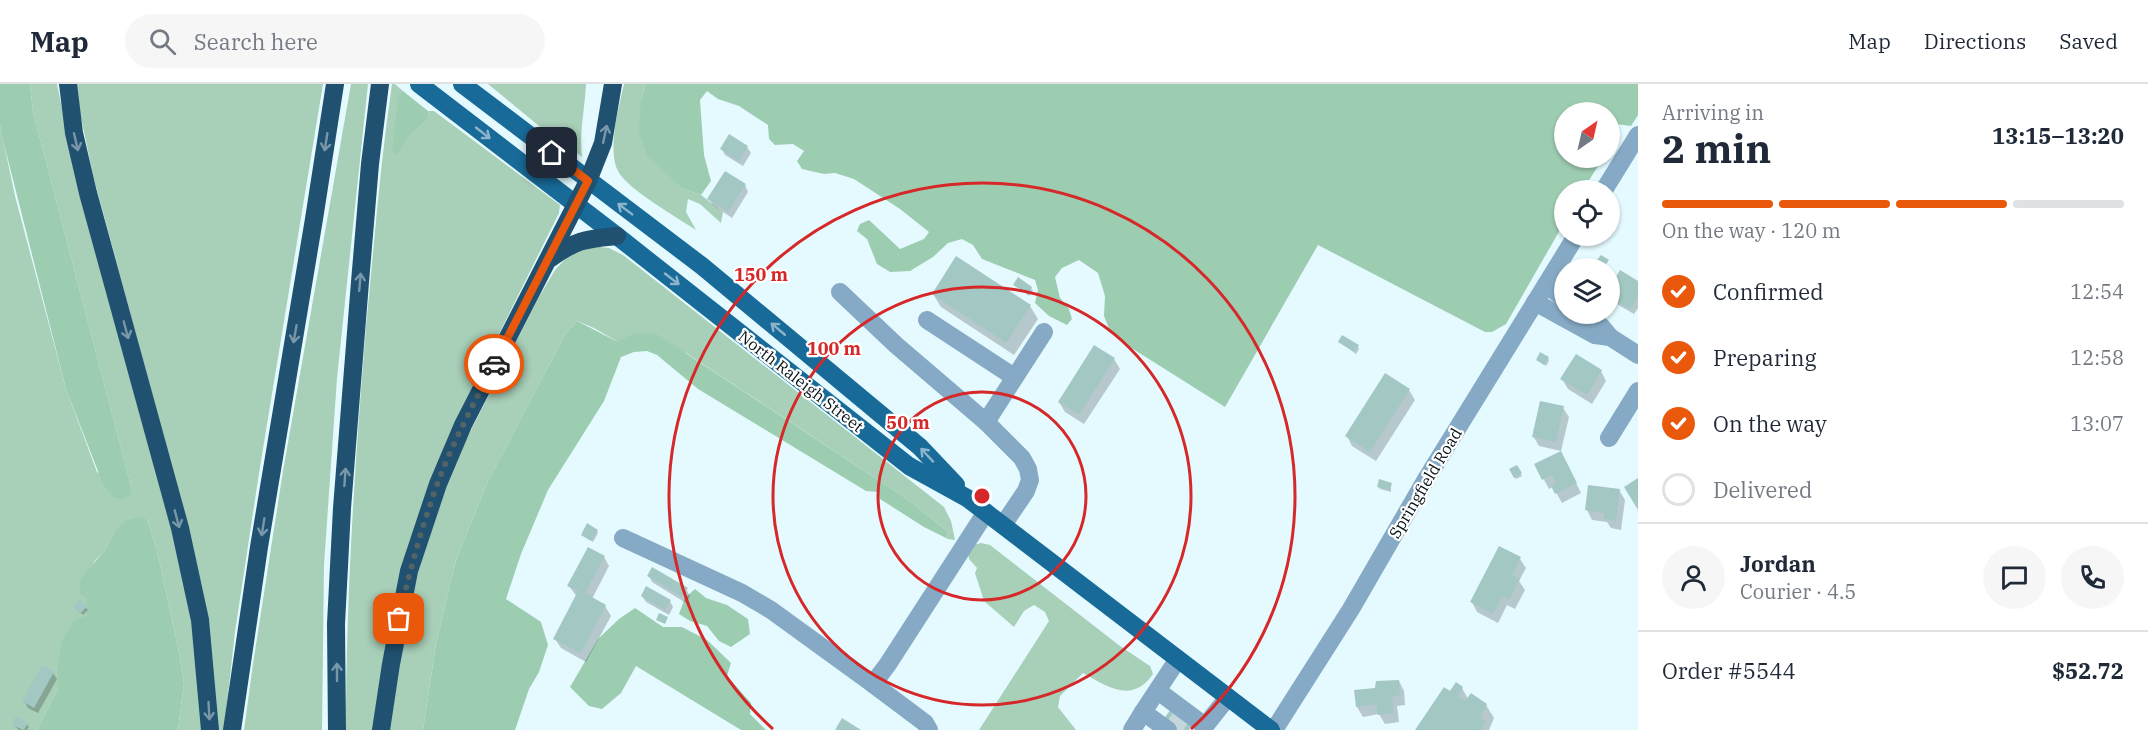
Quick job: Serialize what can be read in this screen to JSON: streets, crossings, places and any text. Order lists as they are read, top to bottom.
{
  "streets": {
    "main road": ["North Raleigh Street"],
    "street": ["Springfield Road"]
  },
  "north": "top right",
  "page": {
    "header": "Map",
    "search": "Search here",
    "nav": ["Map", "Directions", "Saved"],
    "heading": ["2 min", "Arriving in", "13:15–13:20"],
    "panel": [
      "Jordan",
      "Courier · 4.5",
      "Order #5544",
      "$52.72"
    ],
    "bar": "On the way · 120 m",
    "list": [
      ["Confirmed", "12:54"],
      ["Preparing", "12:58"],
      ["On the way", "13:07"],
      "Delivered"
    ]
  },
  "rings": ["150 m", "100 m", "50 m"]
}
